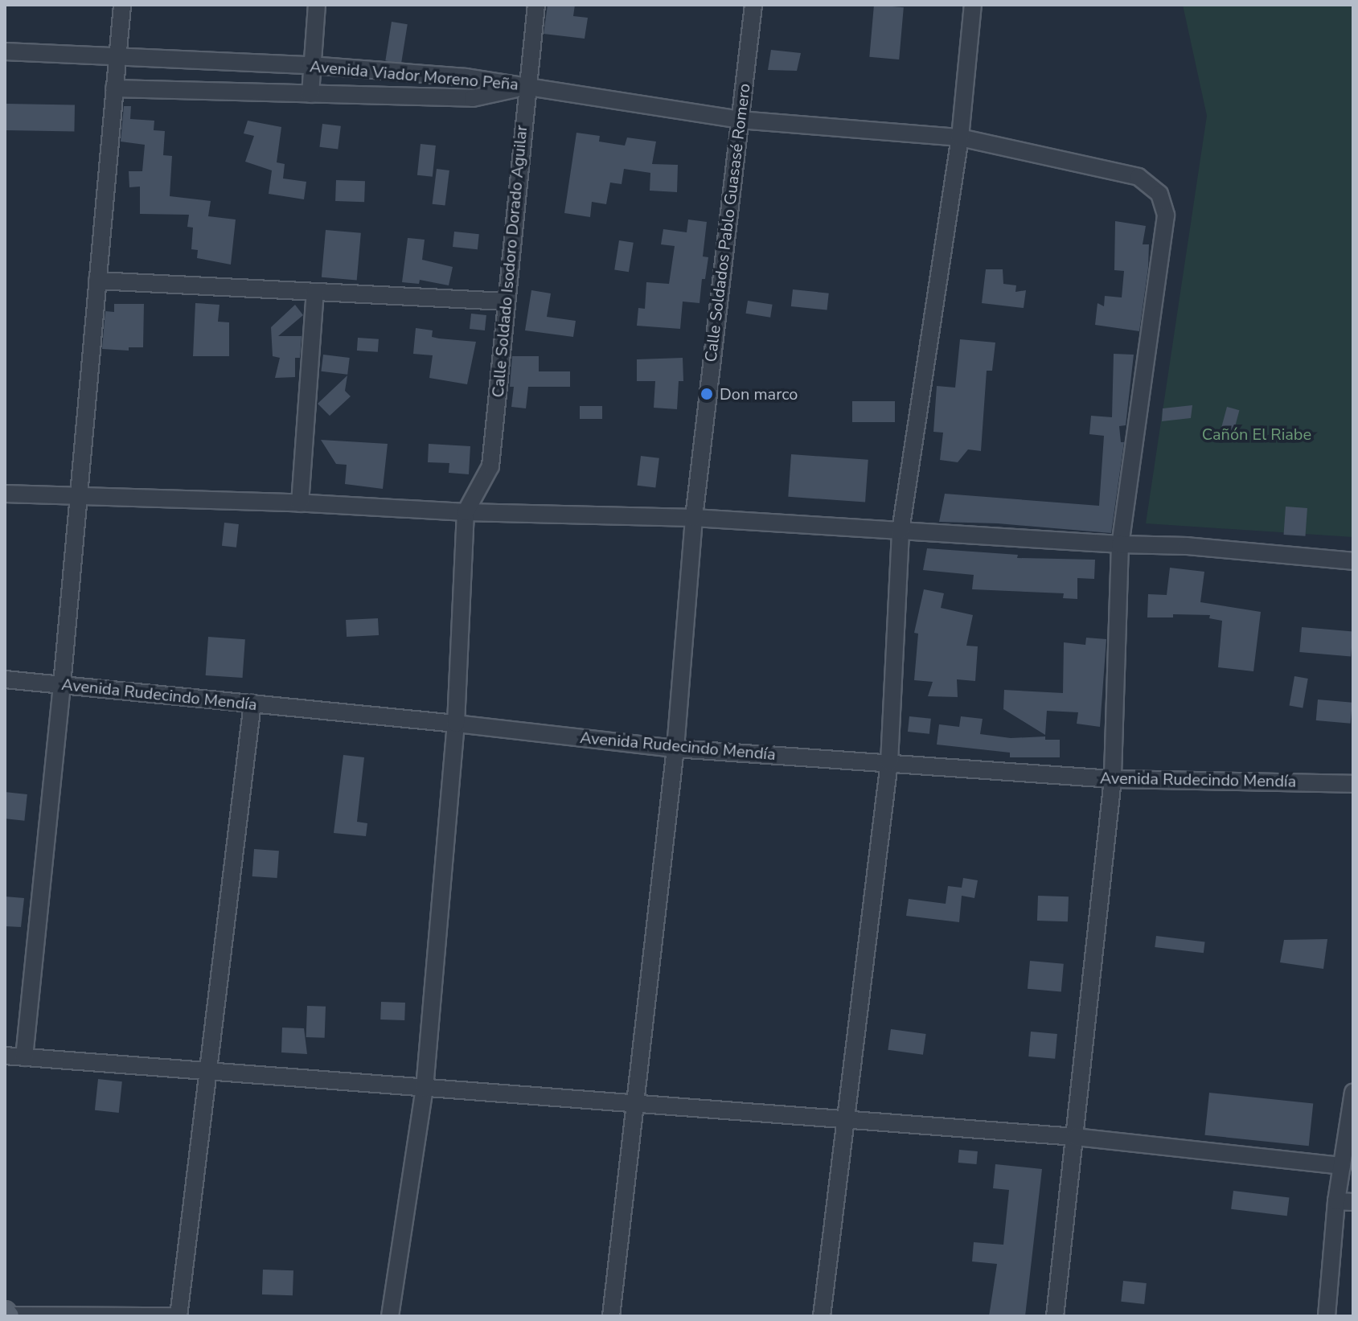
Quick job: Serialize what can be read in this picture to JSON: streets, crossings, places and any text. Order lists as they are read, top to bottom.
{
  "streets": {
    "street": [
      "Avenida Viador Moreno Peña",
      "Calle Soldados Pablo Guasasé Romero",
      "Calle Soldado Isodoro Dorado Aguilar",
      "Avenida Rudecindo Mendía"
    ]
  },
  "crossings": [
    ["Avenida Viador Moreno Peña", "Calle Soldado Isodoro Dorado Aguilar"],
    ["Calle Soldados Pablo Guasasé Romero", "Avenida Rudecindo Mendía"]
  ],
  "parks": ["Cañón El Riabe"],
  "places": ["Don marco"]
}
